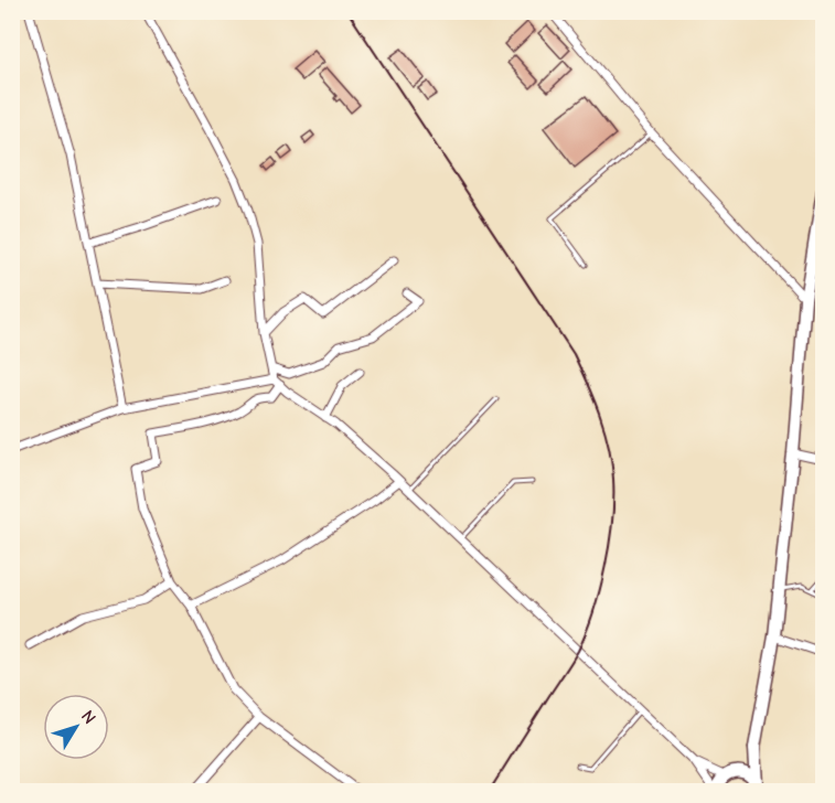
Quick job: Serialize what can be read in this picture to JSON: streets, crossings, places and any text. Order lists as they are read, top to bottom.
{
  "north": "top right"
}
